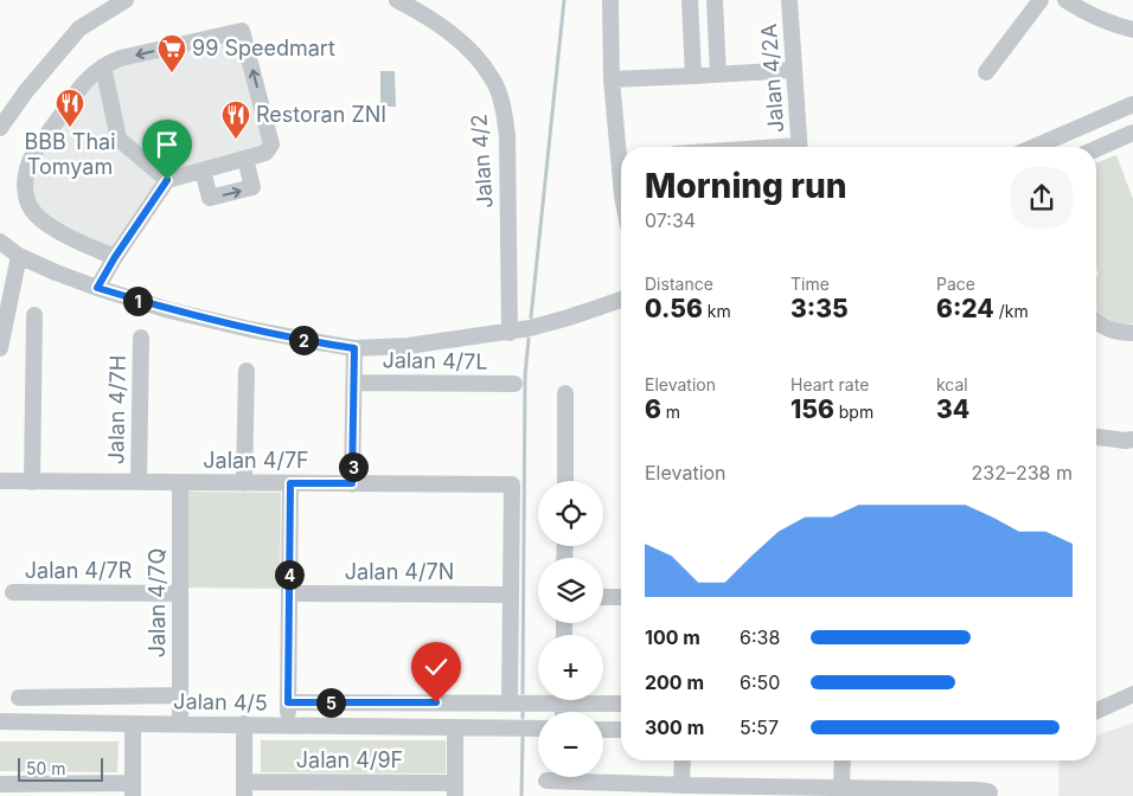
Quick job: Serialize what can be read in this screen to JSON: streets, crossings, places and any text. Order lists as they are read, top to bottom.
{
  "streets": {
    "street": [
      "Jalan 4/2A",
      "Jalan 4/2",
      "Jalan 4/7L",
      "Jalan 4/7H",
      "Jalan 4/7F",
      "Jalan 4/7R",
      "Jalan 4/7N",
      "Jalan 4/7Q",
      "Jalan 4/5",
      "Jalan 4/9F"
    ]
  },
  "crossings": [
    ["Jalan 4/7L", "Jalan 4/7F"],
    ["Jalan 4/7H", "Jalan 4/7F"],
    ["Jalan 4/7F", "Jalan 4/7N"],
    ["Jalan 4/7F", "Jalan 4/7Q"],
    ["Jalan 4/7R", "Jalan 4/7Q"],
    ["Jalan 4/7Q", "Jalan 4/5"]
  ],
  "places": {
    "supermarket": ["99 Speedmart"],
    "restaurant": ["BBB Thai Tomyam", "Restoran ZNI"]
  },
  "scale_bar": "50 m",
  "page": {
    "heading": ["Morning run", "07:34"],
    "stats": [
      ["Distance", "0.56 km"],
      ["Time", "3:35"],
      ["Pace", "6:24 /km"],
      ["Elevation", "6 m"],
      ["Heart rate", "156 bpm"],
      ["kcal", "34"]
    ],
    "pins": [
      "1",
      "2",
      "3",
      "4",
      "5"
    ],
    "chart": ["Elevation", "232–238 m"],
    "map_buttons": ["+", "−"],
    "list": [
      {
        "name": "100 m",
        "note": "6:38"
      },
      {
        "name": "200 m",
        "note": "6:50"
      },
      {
        "name": "300 m",
        "note": "5:57"
      }
    ],
    "scale": "50 m"
  }
}
